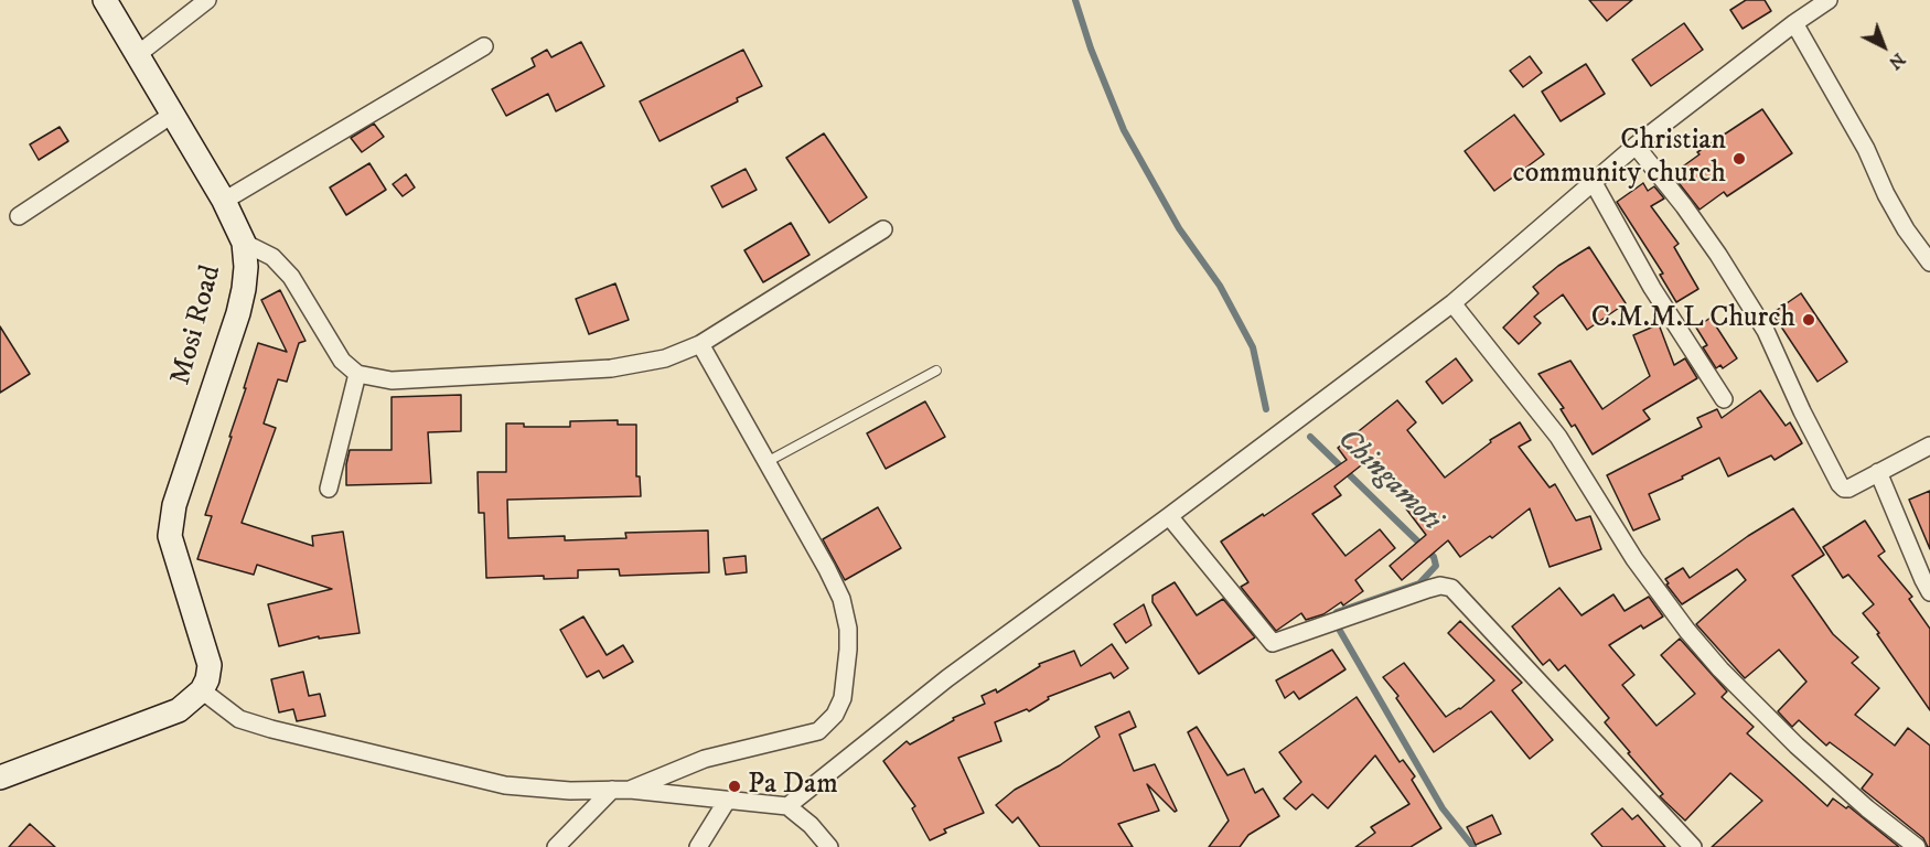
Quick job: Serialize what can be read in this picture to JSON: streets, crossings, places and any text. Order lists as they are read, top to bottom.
{
  "streets": {
    "street": ["Mosi Road"]
  },
  "water": ["Chingamoti"],
  "places": ["Christian community church", "C.M.M.L Church", "Pa Dam"],
  "north": "bottom right"
}
